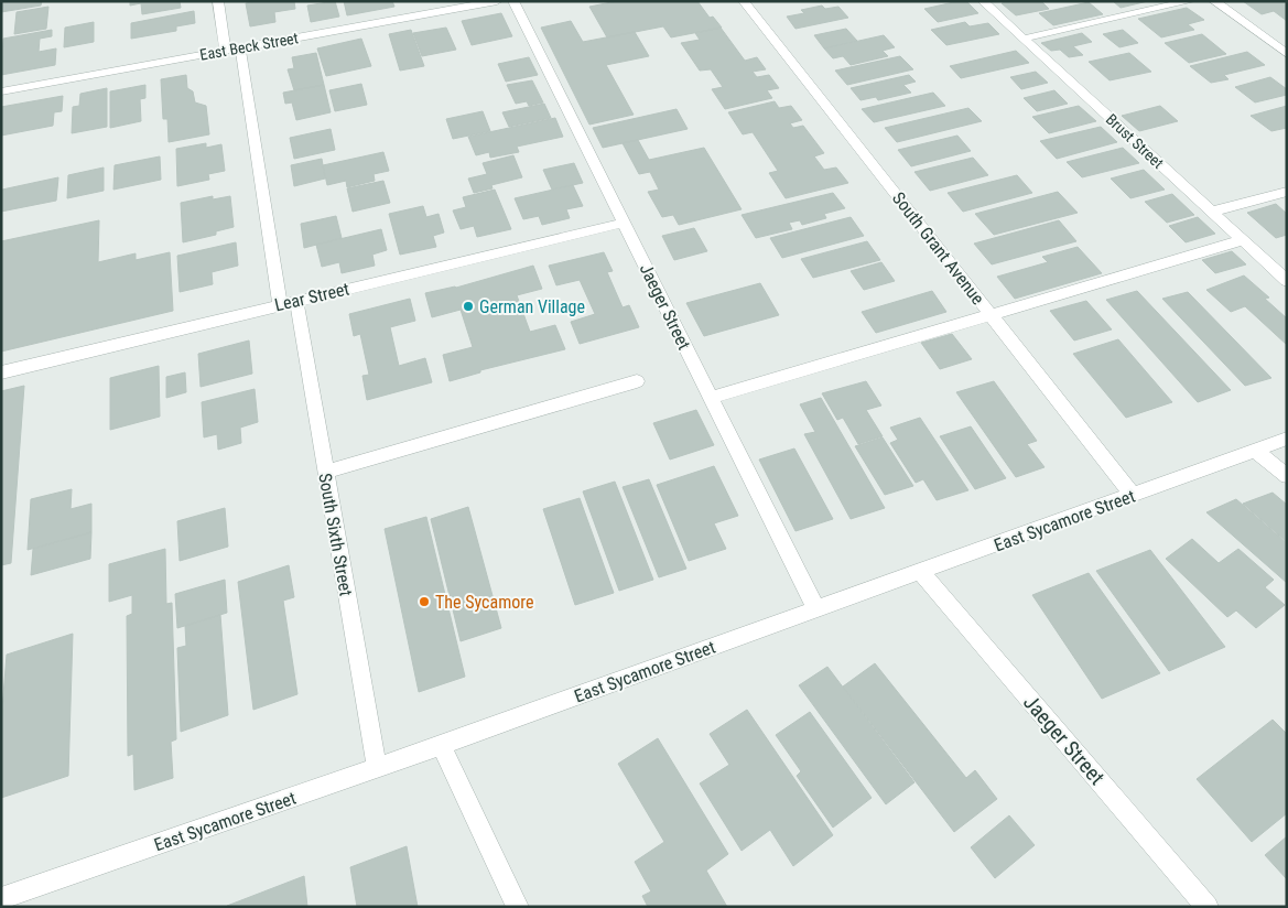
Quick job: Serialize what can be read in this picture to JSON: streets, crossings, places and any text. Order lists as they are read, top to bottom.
{
  "streets": {
    "street": [
      "East Beck Street",
      "Brust Street",
      "South Grant Avenue",
      "Lear Street",
      "Jaeger Street",
      "East Sycamore Street",
      "South Sixth Street"
    ]
  },
  "crossings": [
    ["East Beck Street", "South Sixth Street"],
    ["South Grant Avenue", "East Sycamore Street"],
    ["Lear Street", "Jaeger Street"],
    ["Lear Street", "South Sixth Street"],
    ["Jaeger Street", "East Sycamore Street"],
    ["East Sycamore Street", "South Sixth Street"]
  ],
  "places": ["German Village", "The Sycamore"]
}
